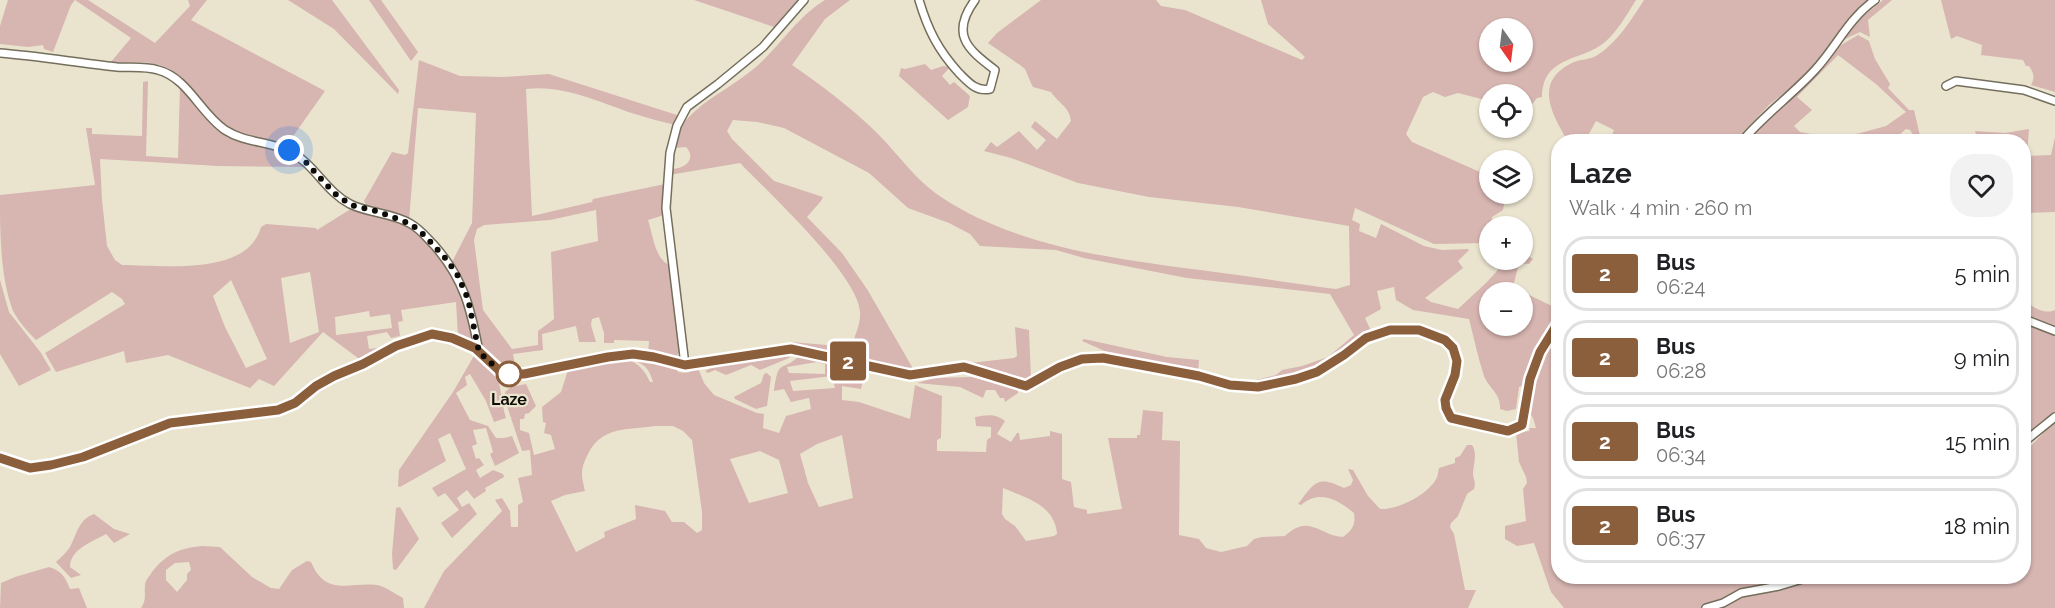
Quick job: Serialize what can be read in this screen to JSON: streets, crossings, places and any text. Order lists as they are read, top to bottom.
{
  "places": ["Laze"],
  "lines": ["bus line 2"],
  "north": "bottom",
  "page": {
    "on_map": "2",
    "map_buttons": ["+", "−"],
    "heading": ["Laze", "Walk · 4 min · 260 m"],
    "list": [
      {
        "mark": "2",
        "name": "Bus",
        "note": "06:24",
        "value": "5 min"
      },
      {
        "mark": "2",
        "name": "Bus",
        "note": "06:28",
        "value": "9 min"
      },
      {
        "mark": "2",
        "name": "Bus",
        "note": "06:34",
        "value": "15 min"
      },
      {
        "mark": "2",
        "name": "Bus",
        "note": "06:37",
        "value": "18 min"
      }
    ]
  }
}
